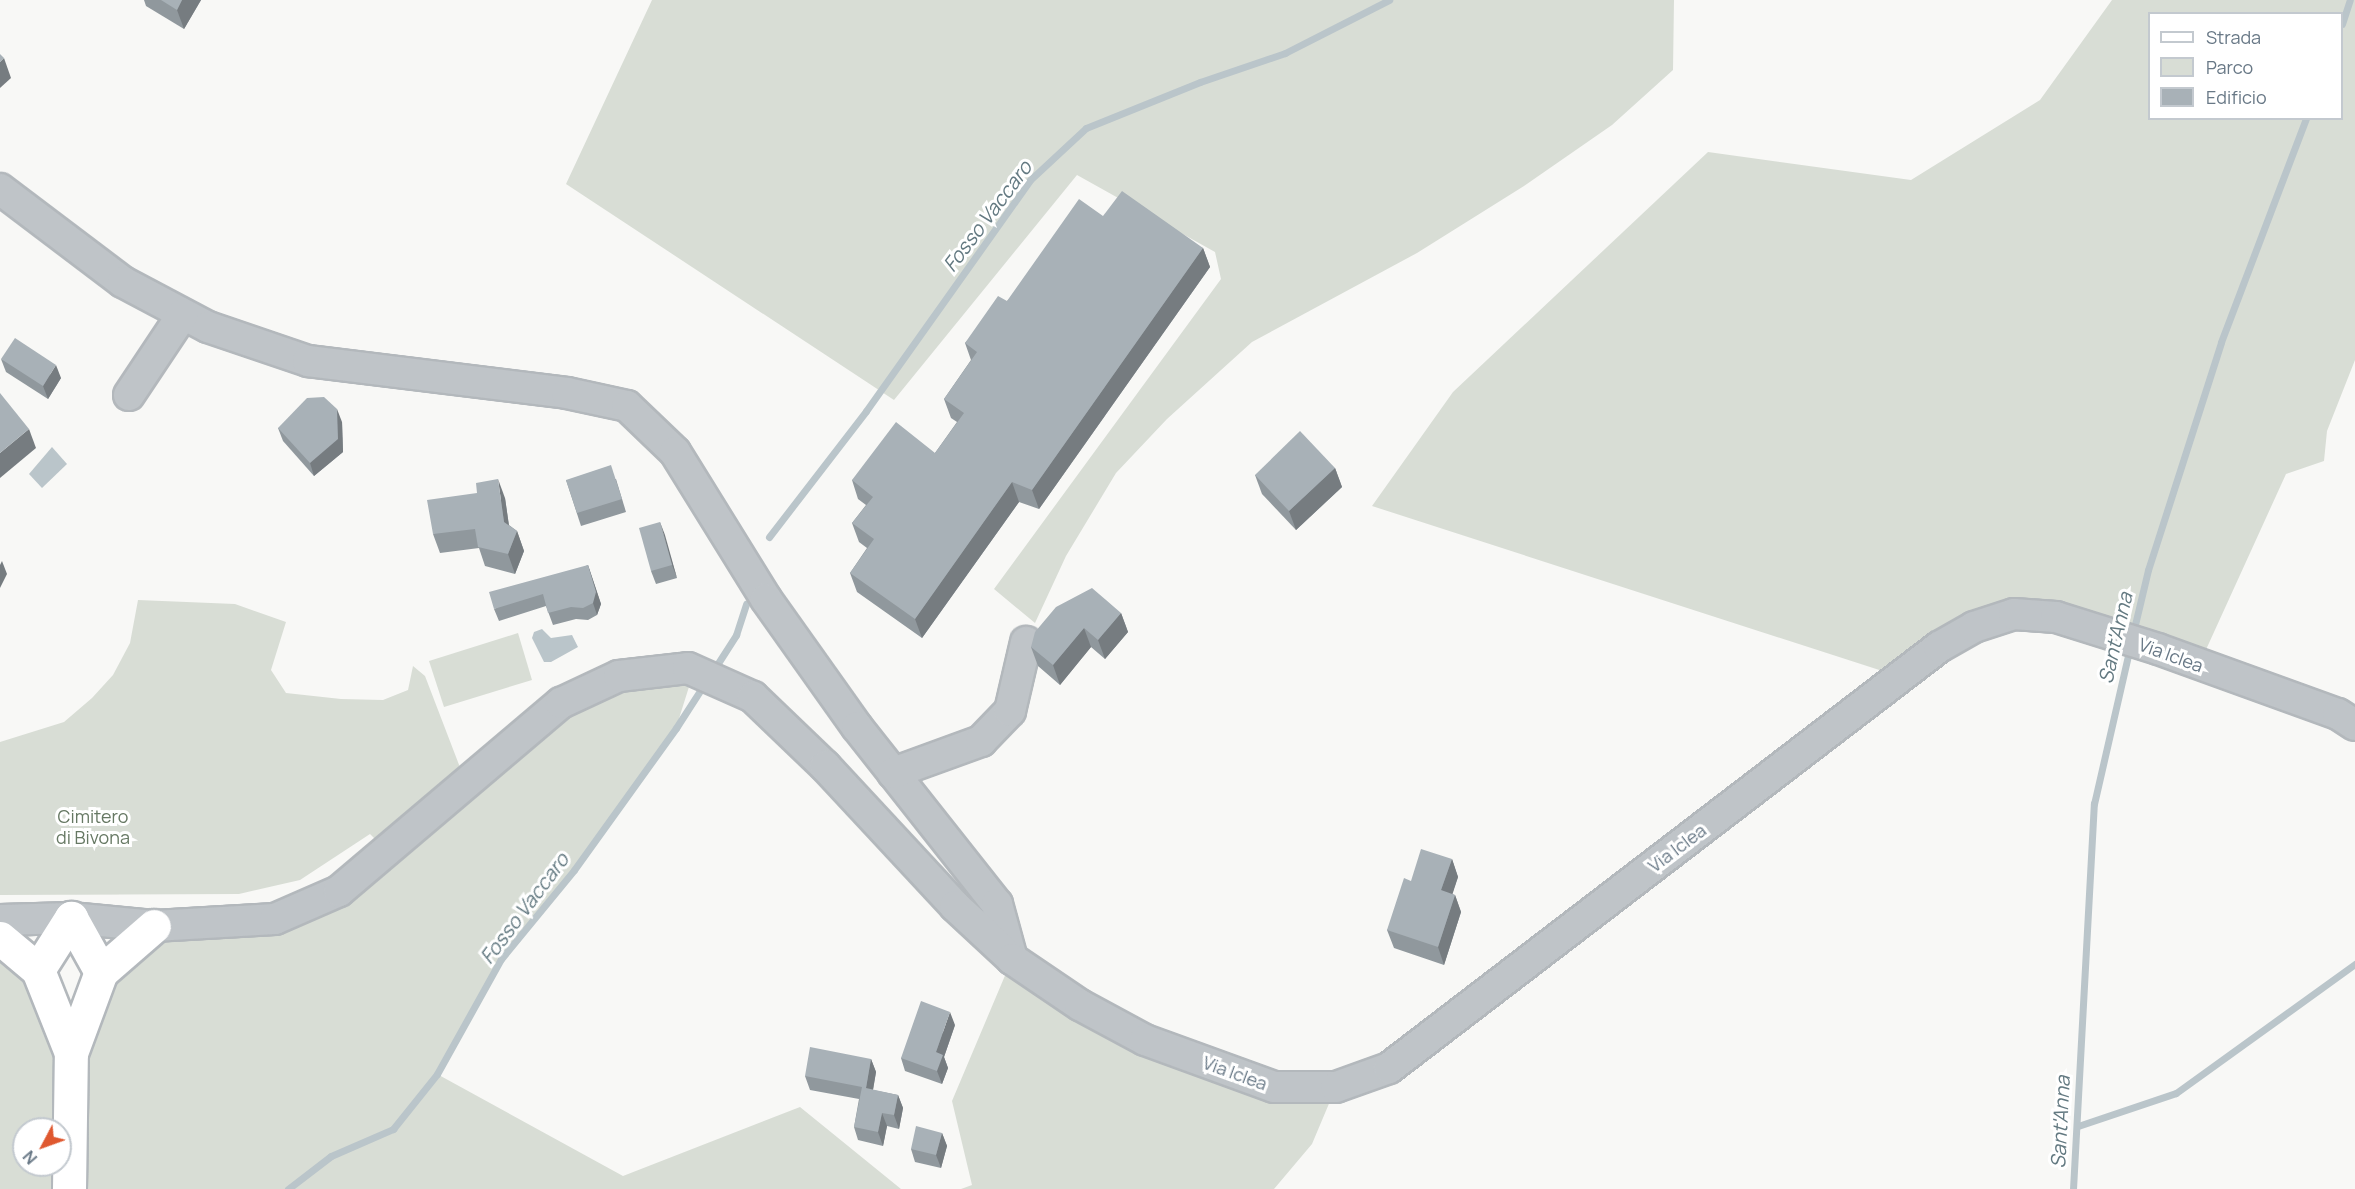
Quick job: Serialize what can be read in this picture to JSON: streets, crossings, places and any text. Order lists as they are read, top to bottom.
{
  "streets": {
    "street": ["Via Iclea"]
  },
  "water": ["Fosso Vaccaro", "Sant'Anna"],
  "parks": ["Cimitero di Bivona"],
  "legend": ["Strada", "Parco", "Edificio"],
  "north": "bottom left"
}
